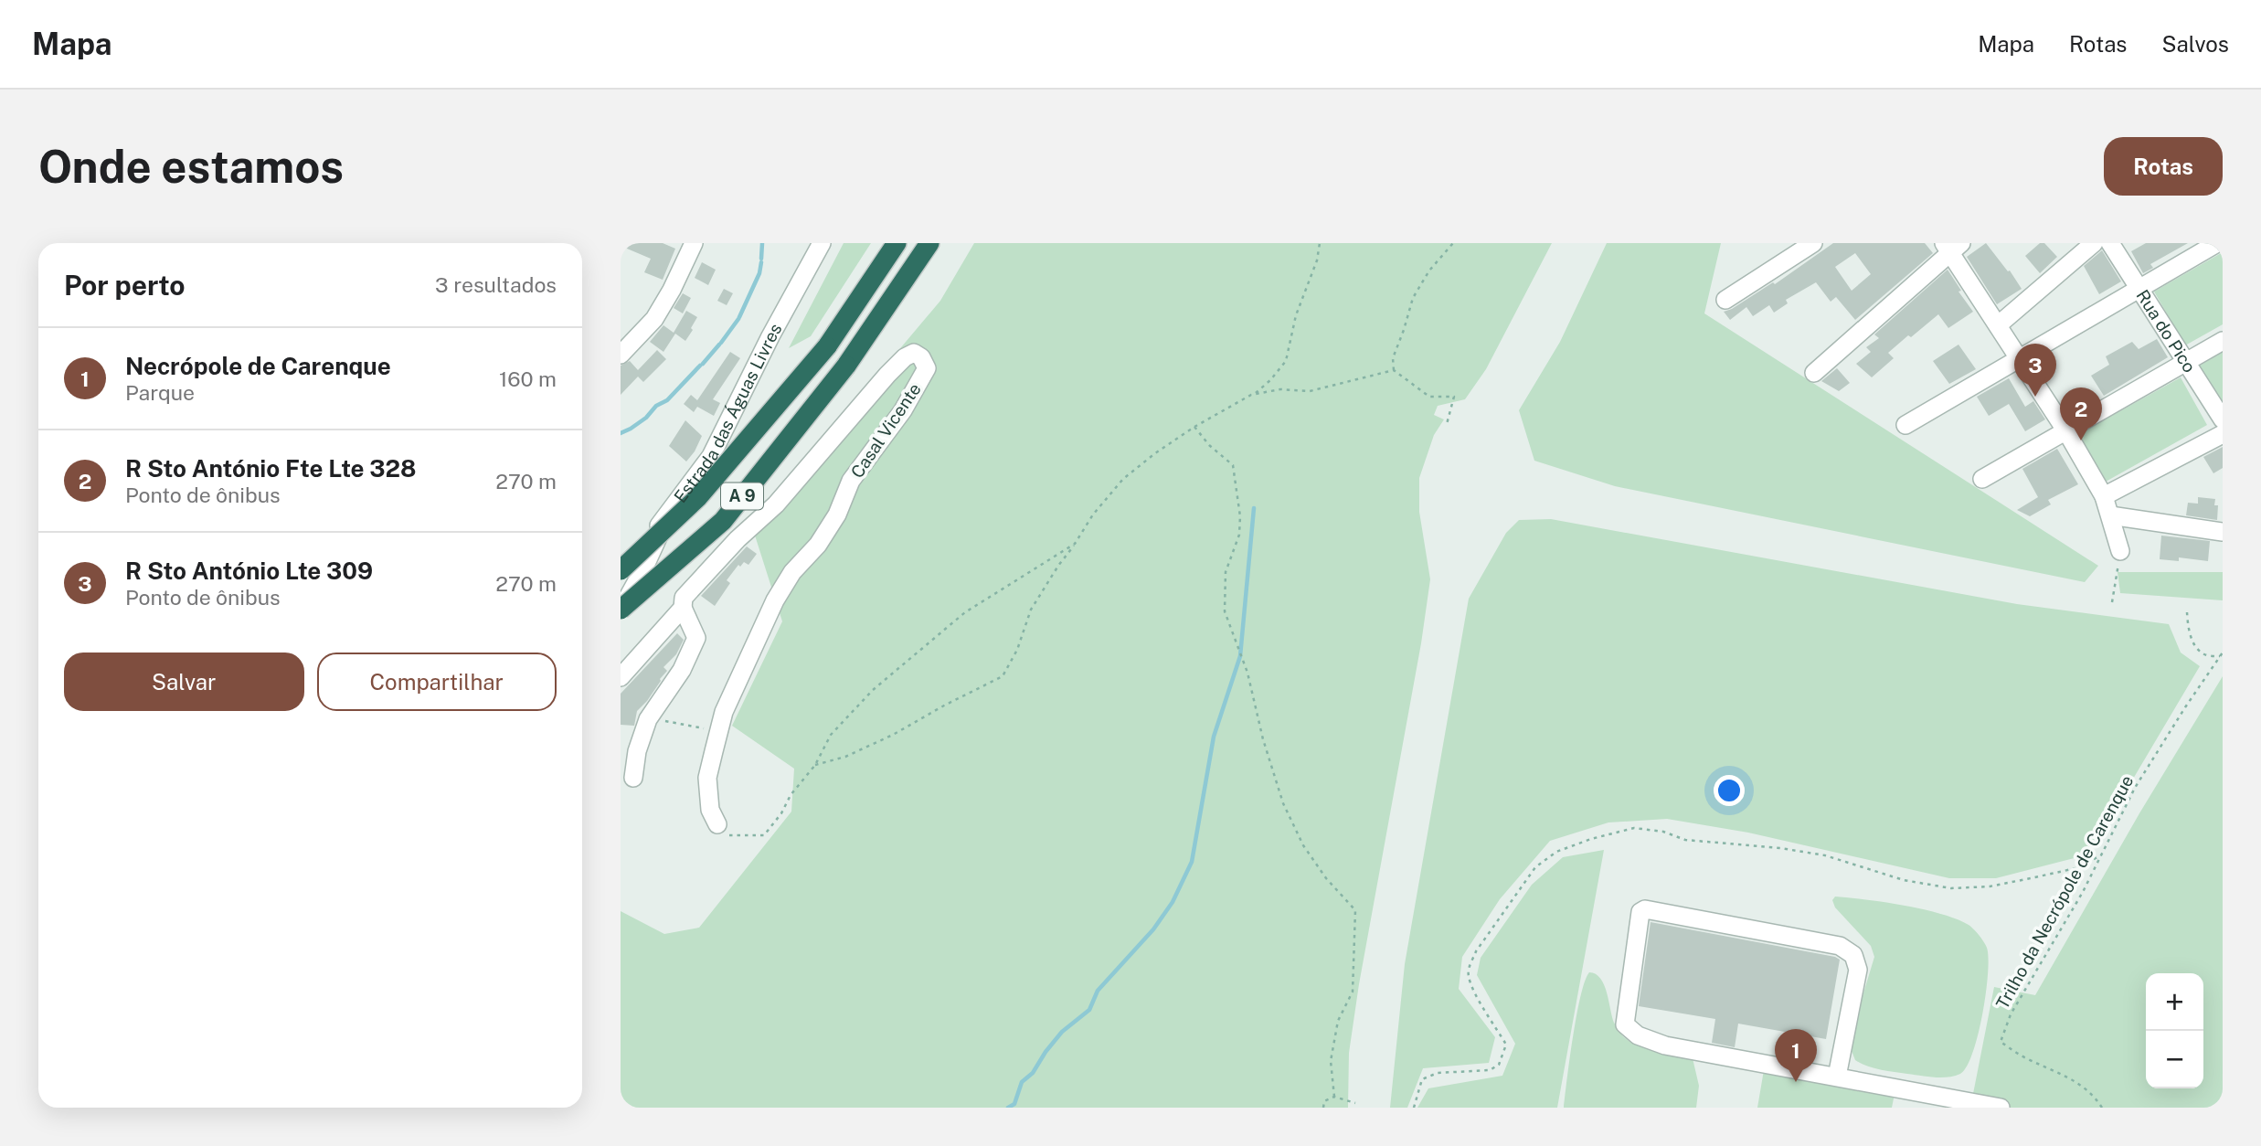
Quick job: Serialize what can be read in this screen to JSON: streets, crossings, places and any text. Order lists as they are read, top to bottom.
{
  "streets": {
    "highway": ["A 9"],
    "street": ["Rua do Pico", "Estrada das Águas Livres", "Casal Vicente"],
    "path": ["Trilho da Necrópole de Carenque"]
  },
  "crossings": [
    ["Estrada das Águas Livres", "A 9"]
  ],
  "page": {
    "header": "Mapa",
    "nav": ["Mapa", "Rotas", "Salvos"],
    "buttons": [
      "Rotas",
      ["Salvar", "Compartilhar"]
    ],
    "title": "Onde estamos",
    "heading": ["Por perto", "3 resultados"],
    "list": [
      {
        "mark": "1",
        "name": "Necrópole de Carenque",
        "note": "Parque",
        "value": "160 m"
      },
      {
        "mark": "2",
        "name": "R Sto António Fte Lte 328",
        "note": "Ponto de ônibus",
        "value": "270 m"
      },
      {
        "mark": "3",
        "name": "R Sto António Lte 309",
        "note": "Ponto de ônibus",
        "value": "270 m"
      }
    ],
    "pins": ["3", "2", "1"],
    "map_buttons": ["+", "−"]
  }
}
